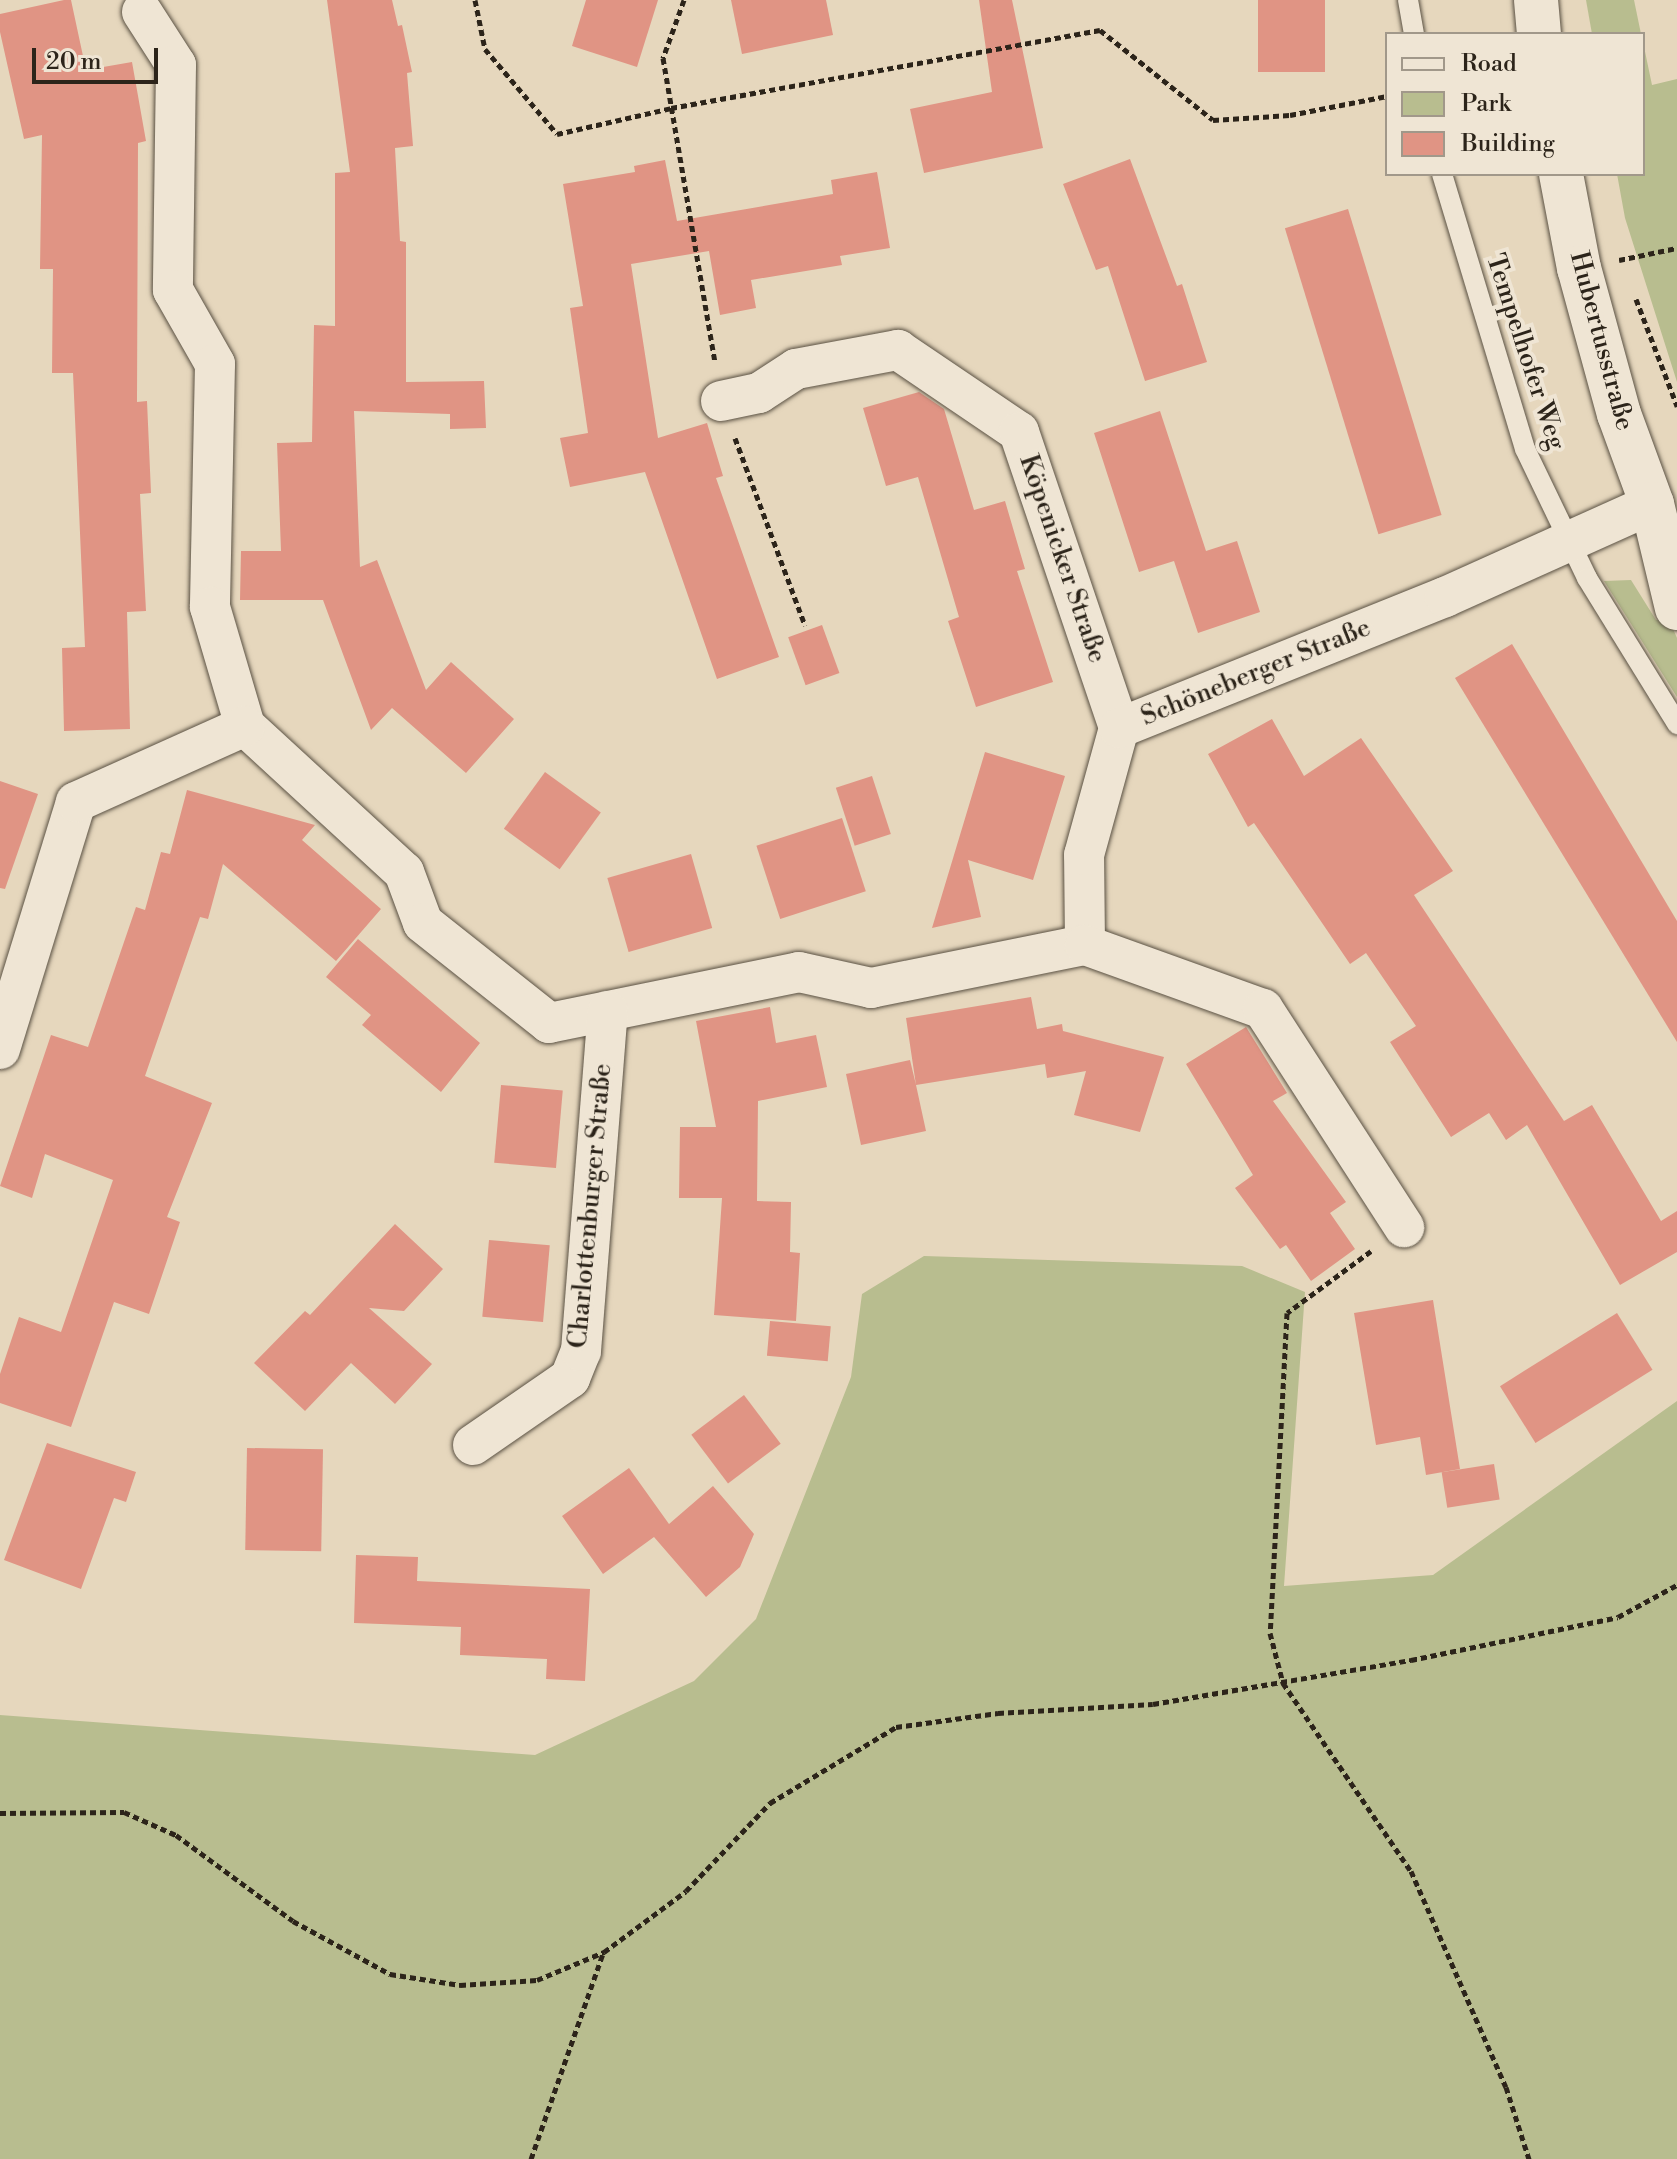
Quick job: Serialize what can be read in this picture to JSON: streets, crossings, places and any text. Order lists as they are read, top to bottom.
{
  "streets": {
    "street": [
      "Hubertusstraße",
      "Köpenicker Straße",
      "Schöneberger Straße",
      "Charlottenburger Straße"
    ],
    "lane": ["Tempelhofer Weg"]
  },
  "crossings": [
    ["Tempelhofer Weg", "Schöneberger Straße"],
    ["Köpenicker Straße", "Schöneberger Straße"]
  ],
  "legend": ["Road", "Park", "Building"],
  "scale_bar": "20 m"
}
